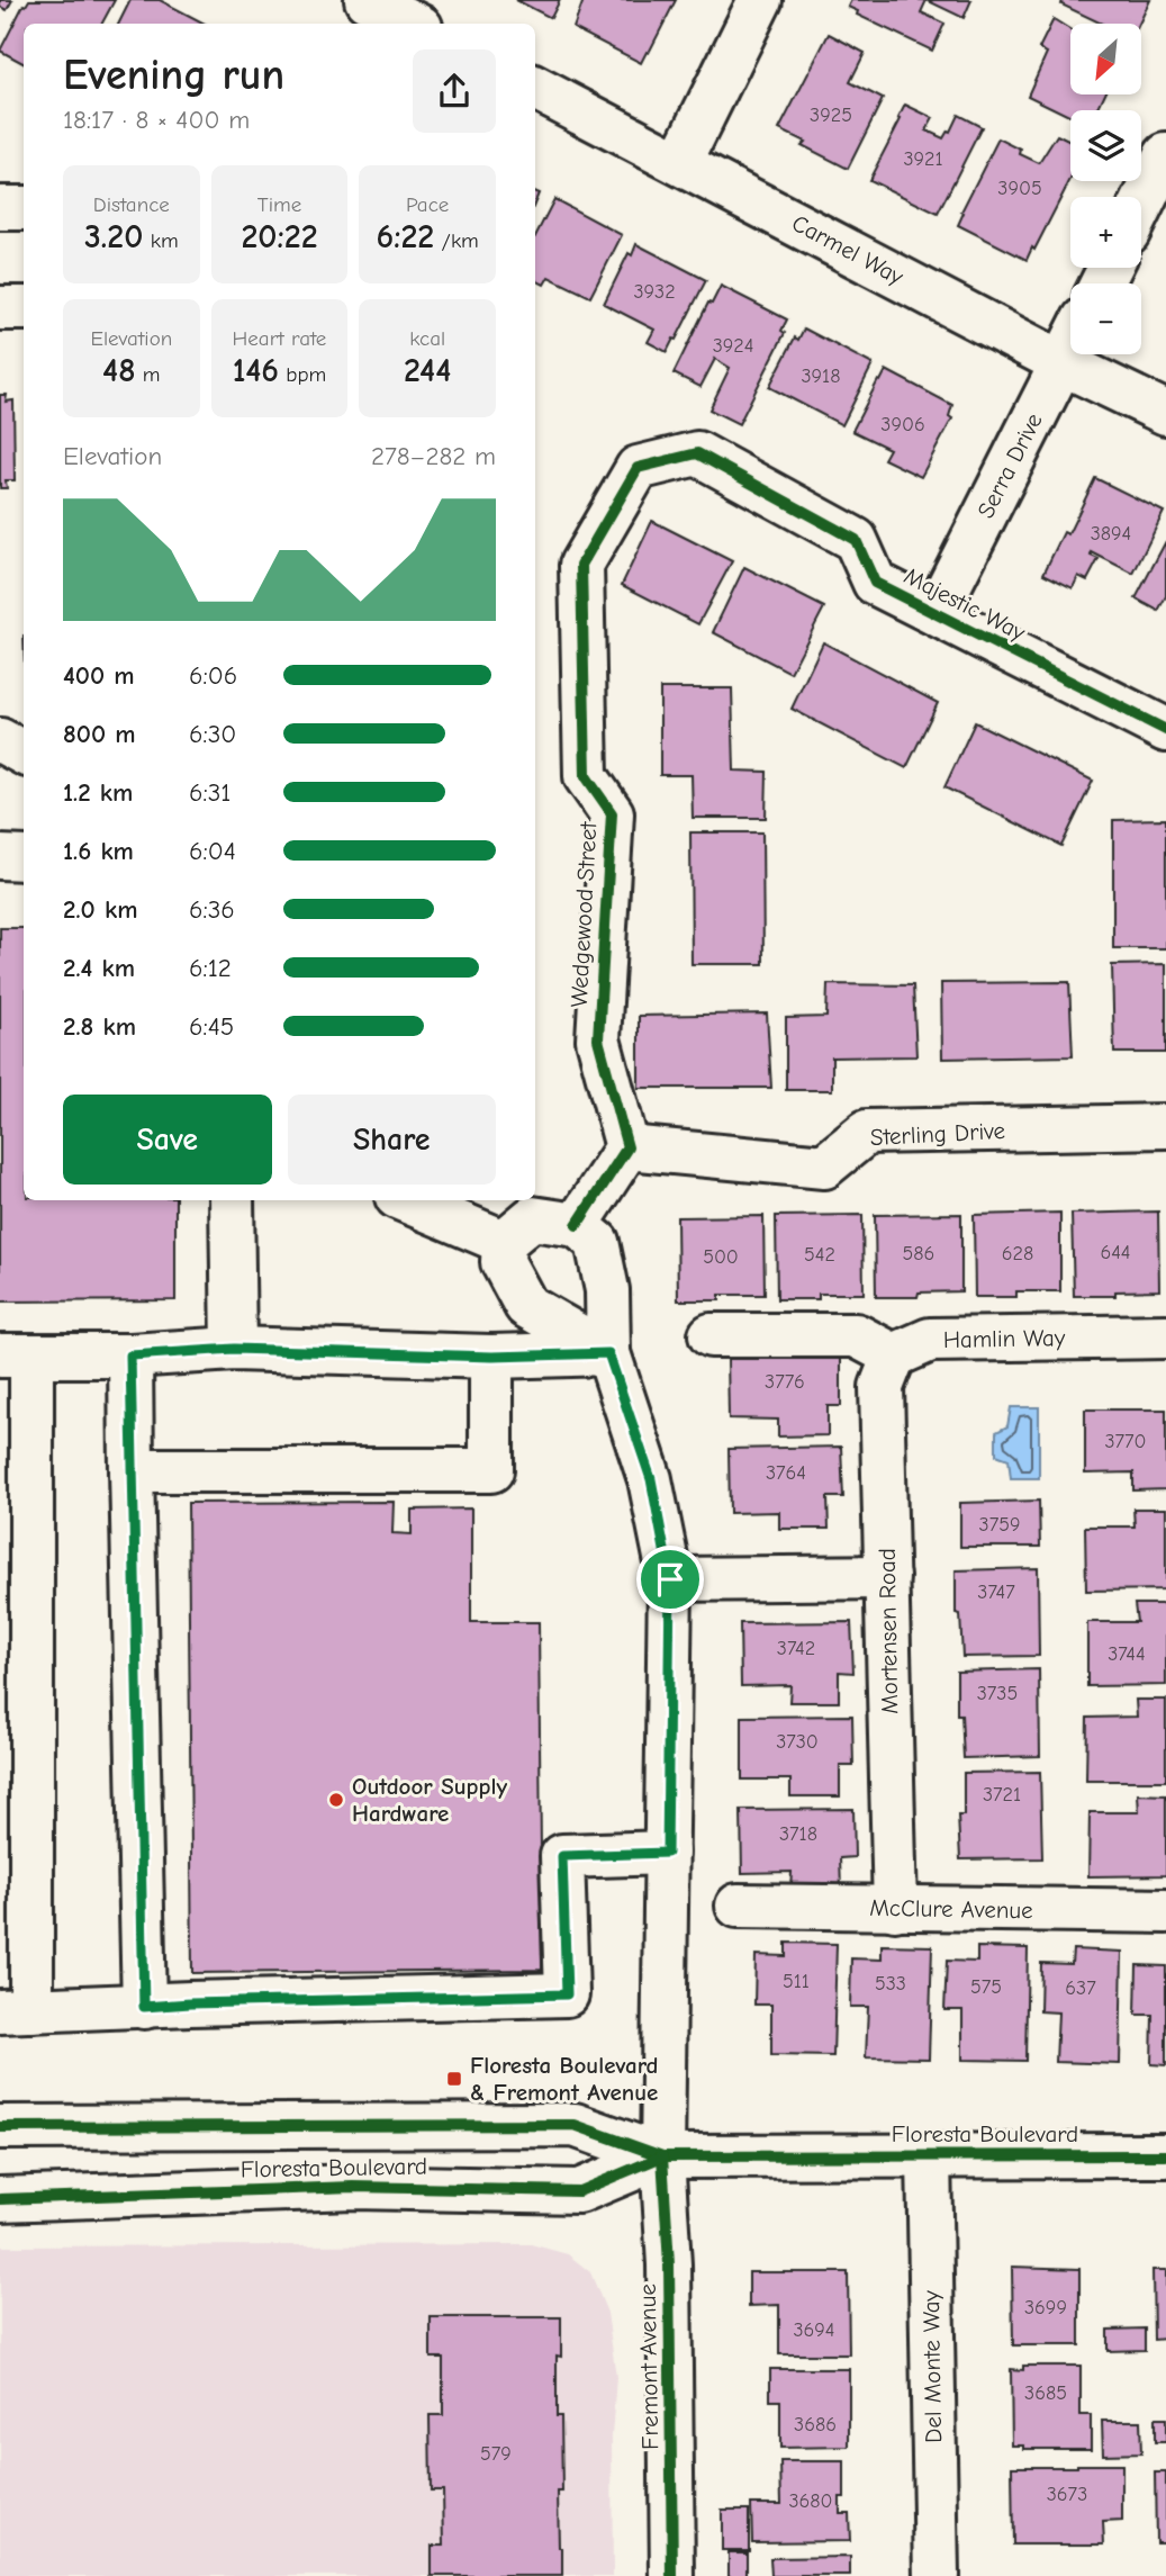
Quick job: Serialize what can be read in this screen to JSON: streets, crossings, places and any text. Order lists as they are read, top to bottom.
{
  "streets": {
    "street": [
      "Carmel Way",
      "Serra Drive",
      "Majestic Way",
      "Wedgewood Street",
      "Sterling Drive",
      "Hamlin Way",
      "Mortensen Road",
      "McClure Avenue",
      "Floresta Boulevard",
      "Fremont Avenue",
      "Del Monte Way"
    ]
  },
  "crossings": [
    ["Carmel Way", "Serra Drive"],
    ["Serra Drive", "Majestic Way"],
    ["Majestic Way", "Wedgewood Street"],
    ["Wedgewood Street", "Sterling Drive"],
    ["Hamlin Way", "Mortensen Road"],
    ["Mortensen Road", "McClure Avenue"],
    ["Floresta Boulevard", "Fremont Avenue"],
    ["Floresta Boulevard", "Del Monte Way"]
  ],
  "places": {
    "other": ["Outdoor Supply Hardware"],
    "transit": ["Floresta Boulevard & Fremont Avenue"]
  },
  "house_numbers": [
    "3925",
    "3921",
    "3905",
    "3932",
    "3924",
    "3918",
    "3906",
    "3894",
    "644",
    "586",
    "628",
    "542",
    "500",
    "3776",
    "3770",
    "3764",
    "3759",
    "3747",
    "3742",
    "3744",
    "3735",
    "3730",
    "3721",
    "3718",
    "511",
    "533",
    "575",
    "637",
    "3699",
    "3694",
    "3685",
    "3686",
    "579",
    "3673",
    "3680"
  ],
  "north": "bottom left",
  "page": {
    "map_buttons": ["+", "−"],
    "heading": ["Evening run", "18:17 · 8 × 400 m"],
    "stats": [
      ["Distance", "3.20 km"],
      ["Time", "20:22"],
      ["Pace", "6:22 /km"],
      ["Elevation", "48 m"],
      ["Heart rate", "146 bpm"],
      ["kcal", "244"]
    ],
    "chart": ["Elevation", "278–282 m"],
    "list": [
      {
        "name": "400 m",
        "note": "6:06"
      },
      {
        "name": "800 m",
        "note": "6:30"
      },
      {
        "name": "1.2 km",
        "note": "6:31"
      },
      {
        "name": "1.6 km",
        "note": "6:04"
      },
      {
        "name": "2.0 km",
        "note": "6:36"
      },
      {
        "name": "2.4 km",
        "note": "6:12"
      },
      {
        "name": "2.8 km",
        "note": "6:45"
      }
    ],
    "buttons": ["Save", "Share"]
  }
}
